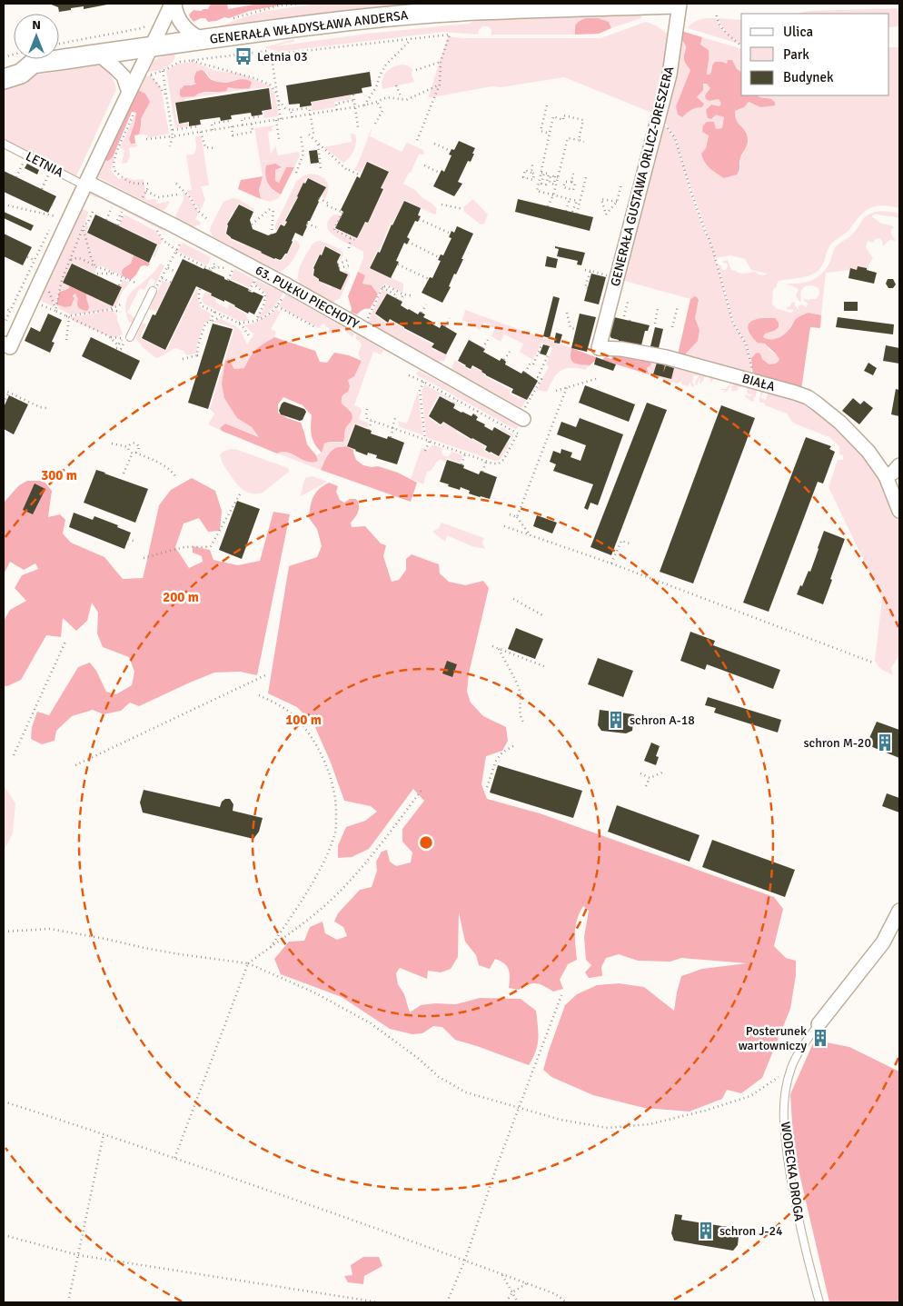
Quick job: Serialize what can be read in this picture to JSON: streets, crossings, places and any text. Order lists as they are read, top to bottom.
{
  "streets": {
    "main road": ["GENERAŁA WŁADYSŁAWA ANDERSA"],
    "street": [
      "GENERAŁA GUSTAWA ORLICZ-DRESZERA",
      "63. PUŁKU PIECHOTY",
      "BIAŁA",
      "WODECKA DROGA"
    ],
    "lane": ["LETNIA"]
  },
  "crossings": [
    ["LETNIA", "63. PUŁKU PIECHOTY"],
    ["GENERAŁA GUSTAWA ORLICZ-DRESZERA", "BIAŁA"]
  ],
  "places": {
    "bus stop": ["Letnia 03"],
    "building": [
      "schron A-18",
      "schron M-20",
      "Posterunek wartowniczy",
      "schron J-24"
    ]
  },
  "legend": ["Ulica", "Park", "Budynek"],
  "north": "top",
  "rings": ["300 m", "200 m", "100 m"]
}
